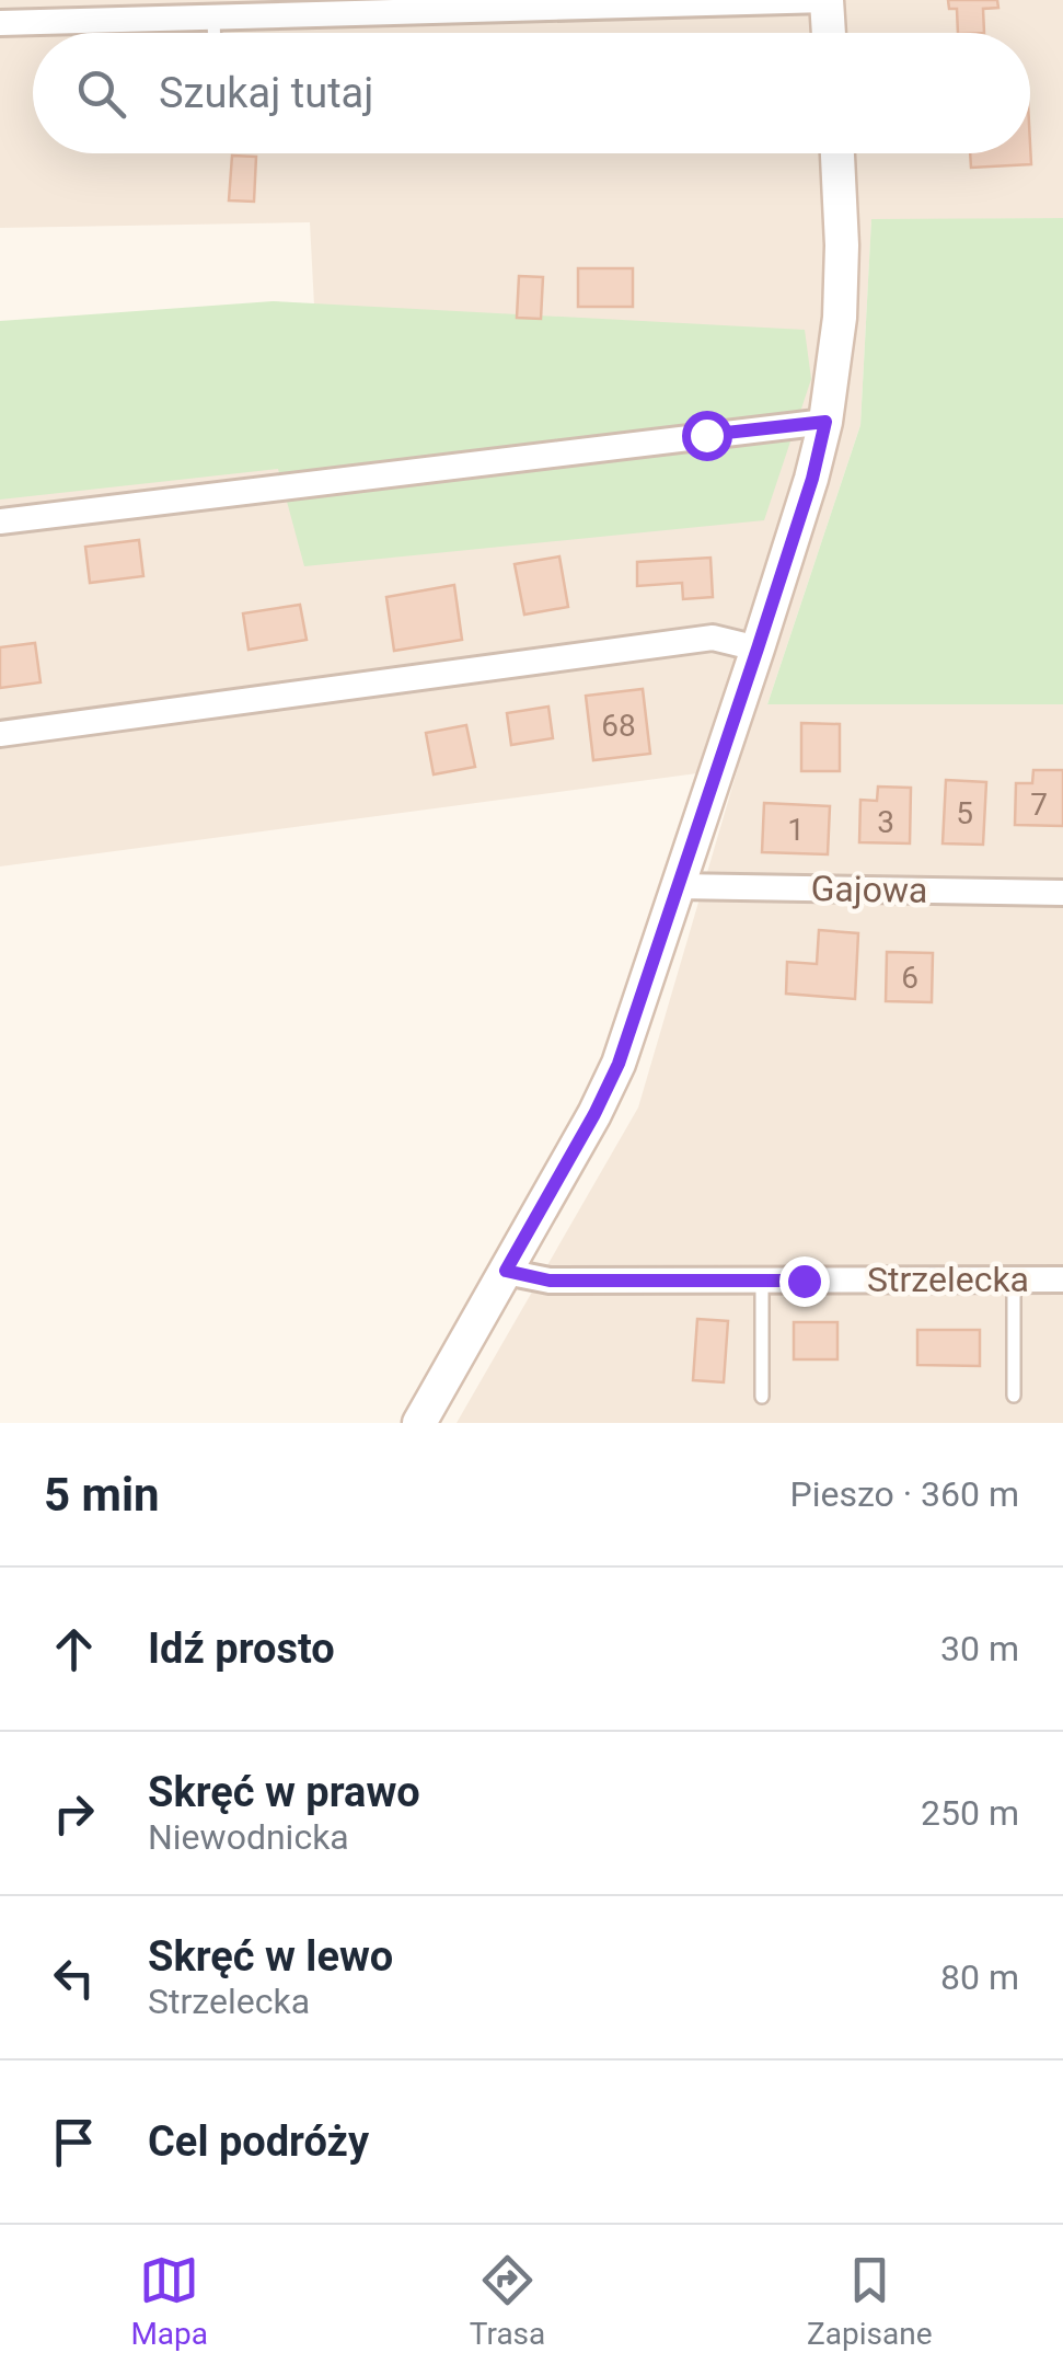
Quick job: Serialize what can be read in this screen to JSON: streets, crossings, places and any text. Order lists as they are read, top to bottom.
{
  "streets": {
    "street": ["Gajowa", "Strzelecka"]
  },
  "house_numbers": [
    "68",
    "7",
    "5",
    "3",
    "1",
    "6"
  ],
  "page": {
    "search": "Szukaj tutaj",
    "heading": ["5 min", "Pieszo · 360 m"],
    "list": [
      ["Idź prosto", "30 m"],
      ["Skręć w prawo", "Niewodnicka", "250 m"],
      ["Skręć w lewo", "Strzelecka", "80 m"],
      "Cel podróży"
    ],
    "nav": ["Mapa", "Trasa", "Zapisane"]
  }
}
